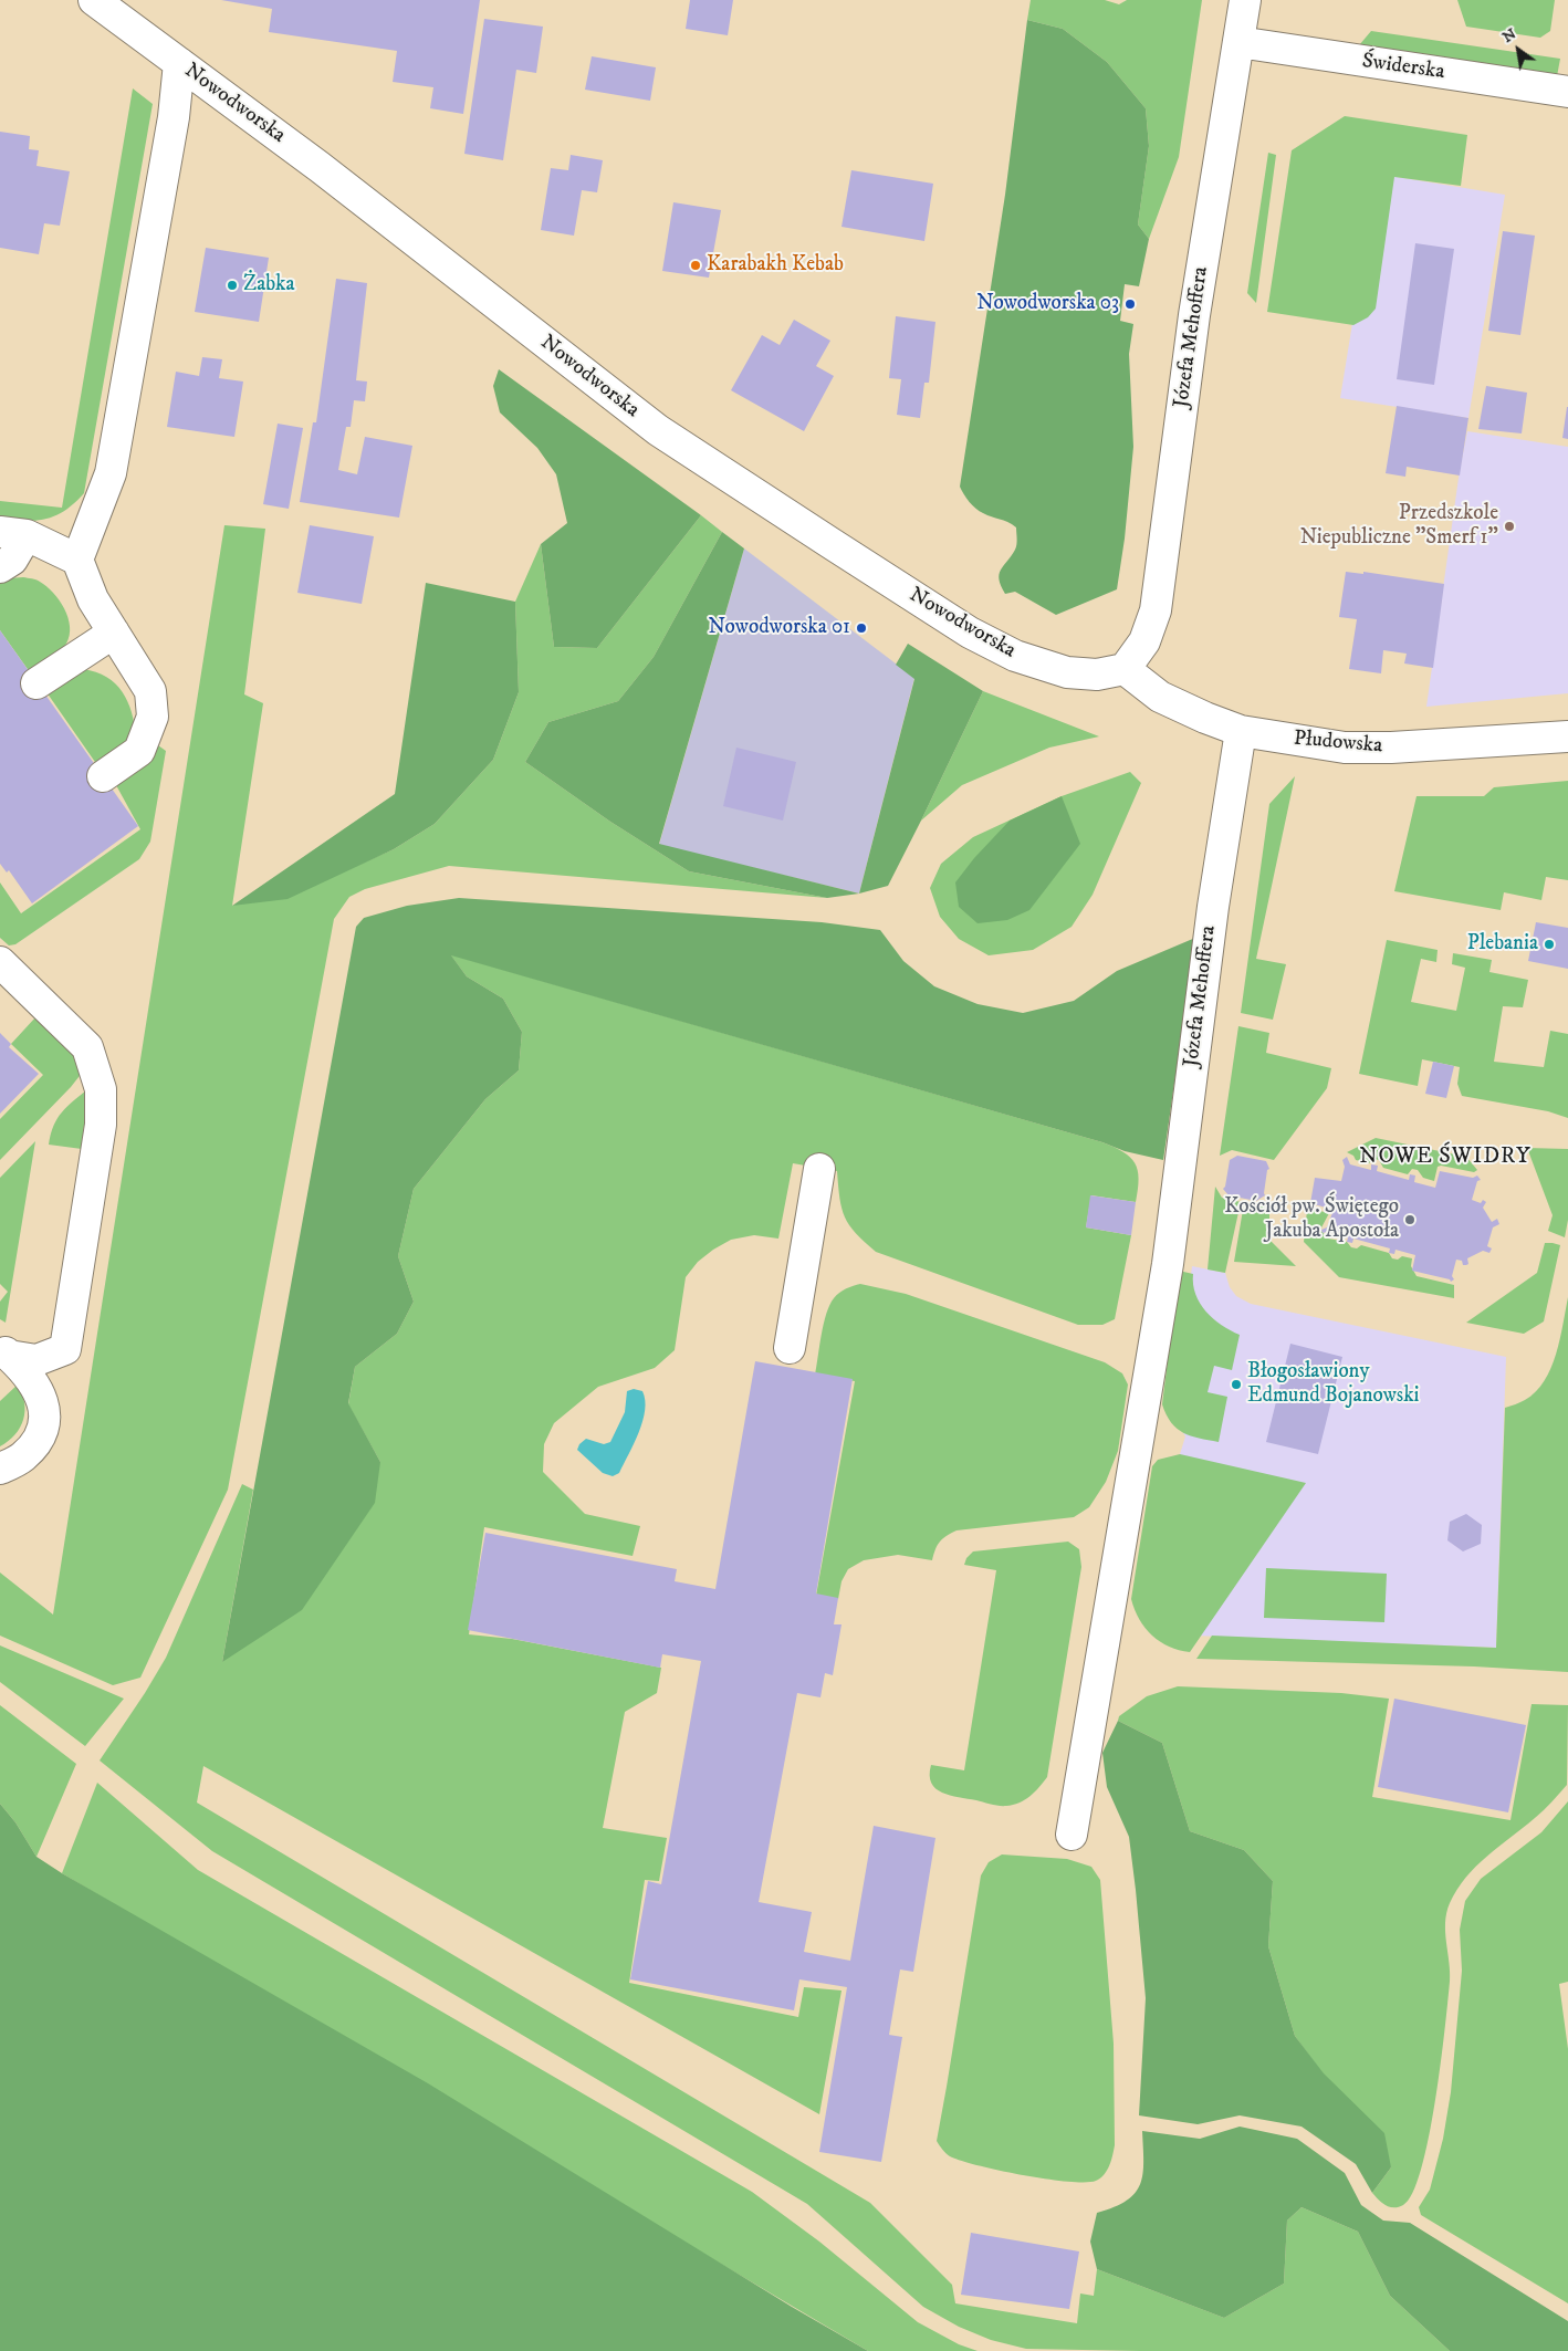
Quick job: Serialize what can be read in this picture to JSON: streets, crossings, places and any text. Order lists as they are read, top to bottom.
{
  "streets": {
    "street": [
      "Świderska",
      "Nowodworska",
      "Józefa Mehoffera",
      "Płudowska"
    ]
  },
  "crossings": [
    ["Świderska", "Józefa Mehoffera"],
    ["Nowodworska", "Józefa Mehoffera"],
    ["Nowodworska", "Płudowska"],
    ["Józefa Mehoffera", "Płudowska"]
  ],
  "districts": ["NOWE ŚWIDRY"],
  "places": [
    "Karabakh Kebab",
    "Żabka",
    "Nowodworska 03",
    "Przedszkole Niepubliczne \"Smerf 1\"",
    "Nowodworska 01",
    "Plebania",
    "Kościół pw. Świętego Jakuba Apostoła",
    "Błogosławiony Edmund Bojanowski"
  ],
  "north": "top left"
}
